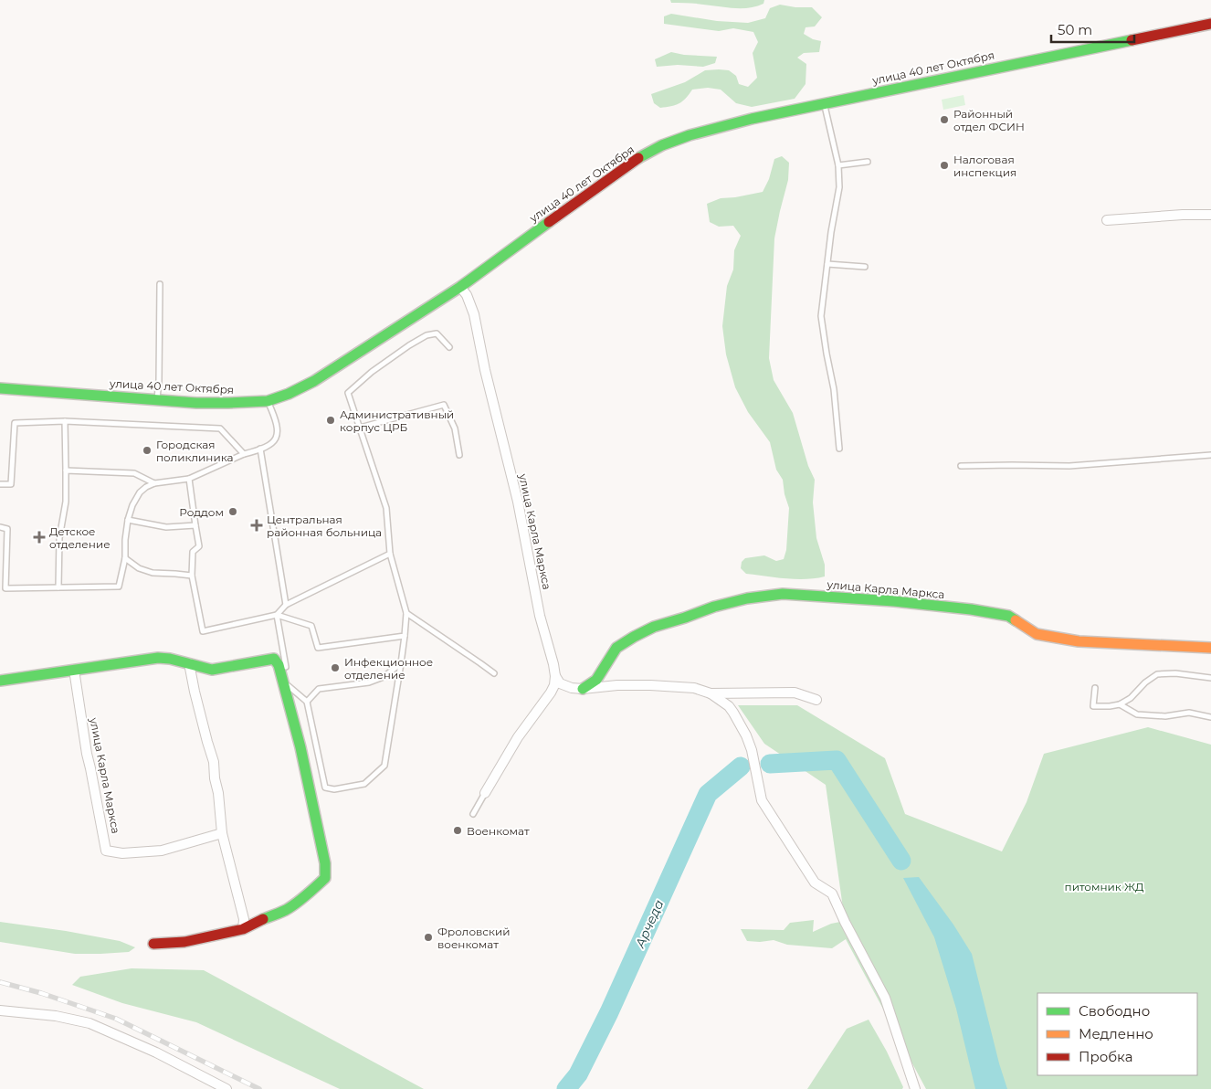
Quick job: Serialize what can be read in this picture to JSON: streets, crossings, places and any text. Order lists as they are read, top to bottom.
{
  "streets": {
    "street": ["улица 40 лет Октября", "улица Карла Маркса"]
  },
  "crossings": [
    ["улица 40 лет Октября", "улица Карла Маркса"]
  ],
  "water": ["Арчеда"],
  "parks": ["питомник ЖД"],
  "places": {
    "other": [
      "Районный отдел ФСИН",
      "Налоговая инспекция",
      "Административный корпус ЦРБ",
      "Городская поликлиника",
      "Роддом",
      "Инфекционное отделение",
      "Военкомат",
      "Фроловский военкомат"
    ],
    "health": ["Центральная районная больница", "Детское отделение"]
  },
  "legend": ["Свободно", "Медленно", "Пробка"],
  "scale_bar": "50 m"
}
